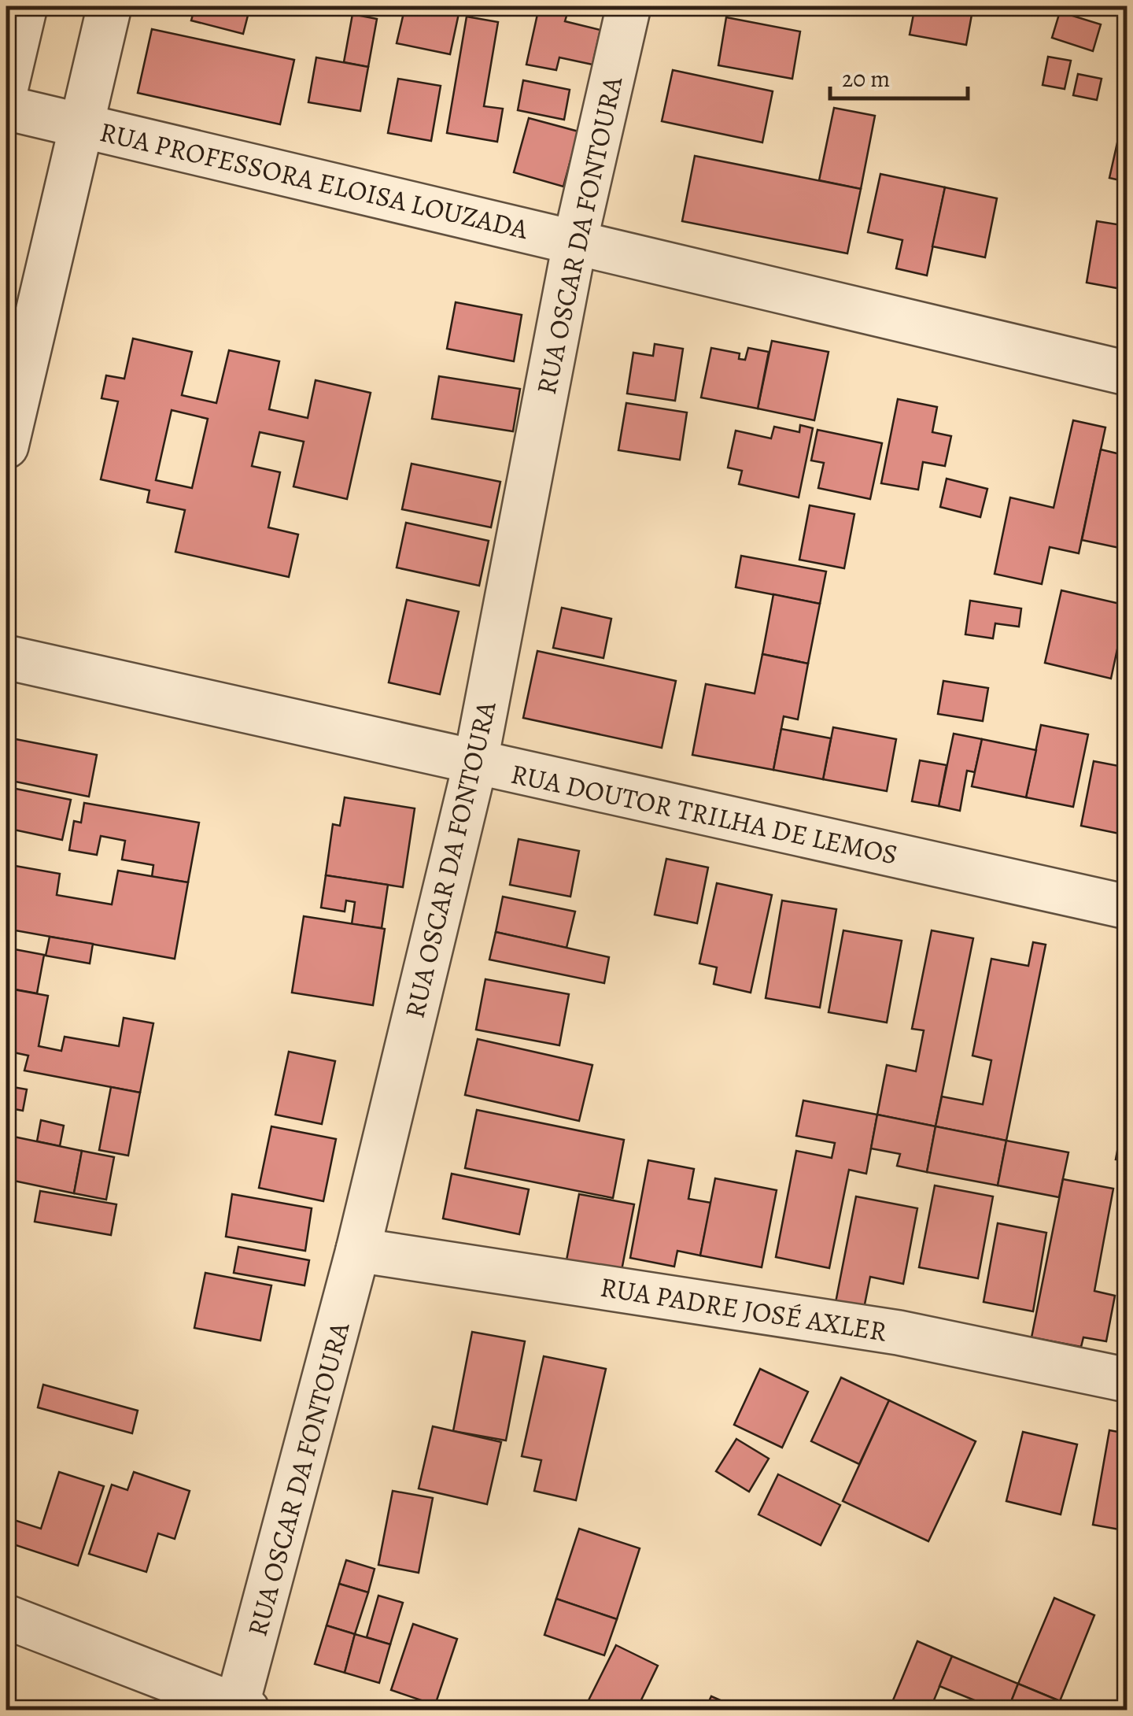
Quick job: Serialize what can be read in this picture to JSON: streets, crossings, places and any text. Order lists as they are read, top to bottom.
{
  "streets": {
    "street": [
      "RUA PROFESSORA ELOISA LOUZADA",
      "RUA OSCAR DA FONTOURA",
      "RUA DOUTOR TRILHA DE LEMOS",
      "RUA PADRE JOSÉ AXLER"
    ]
  },
  "crossings": [
    ["RUA PROFESSORA ELOISA LOUZADA", "RUA OSCAR DA FONTOURA"],
    ["RUA OSCAR DA FONTOURA", "RUA DOUTOR TRILHA DE LEMOS"],
    ["RUA OSCAR DA FONTOURA", "RUA PADRE JOSÉ AXLER"]
  ],
  "scale_bar": "20 m"
}
